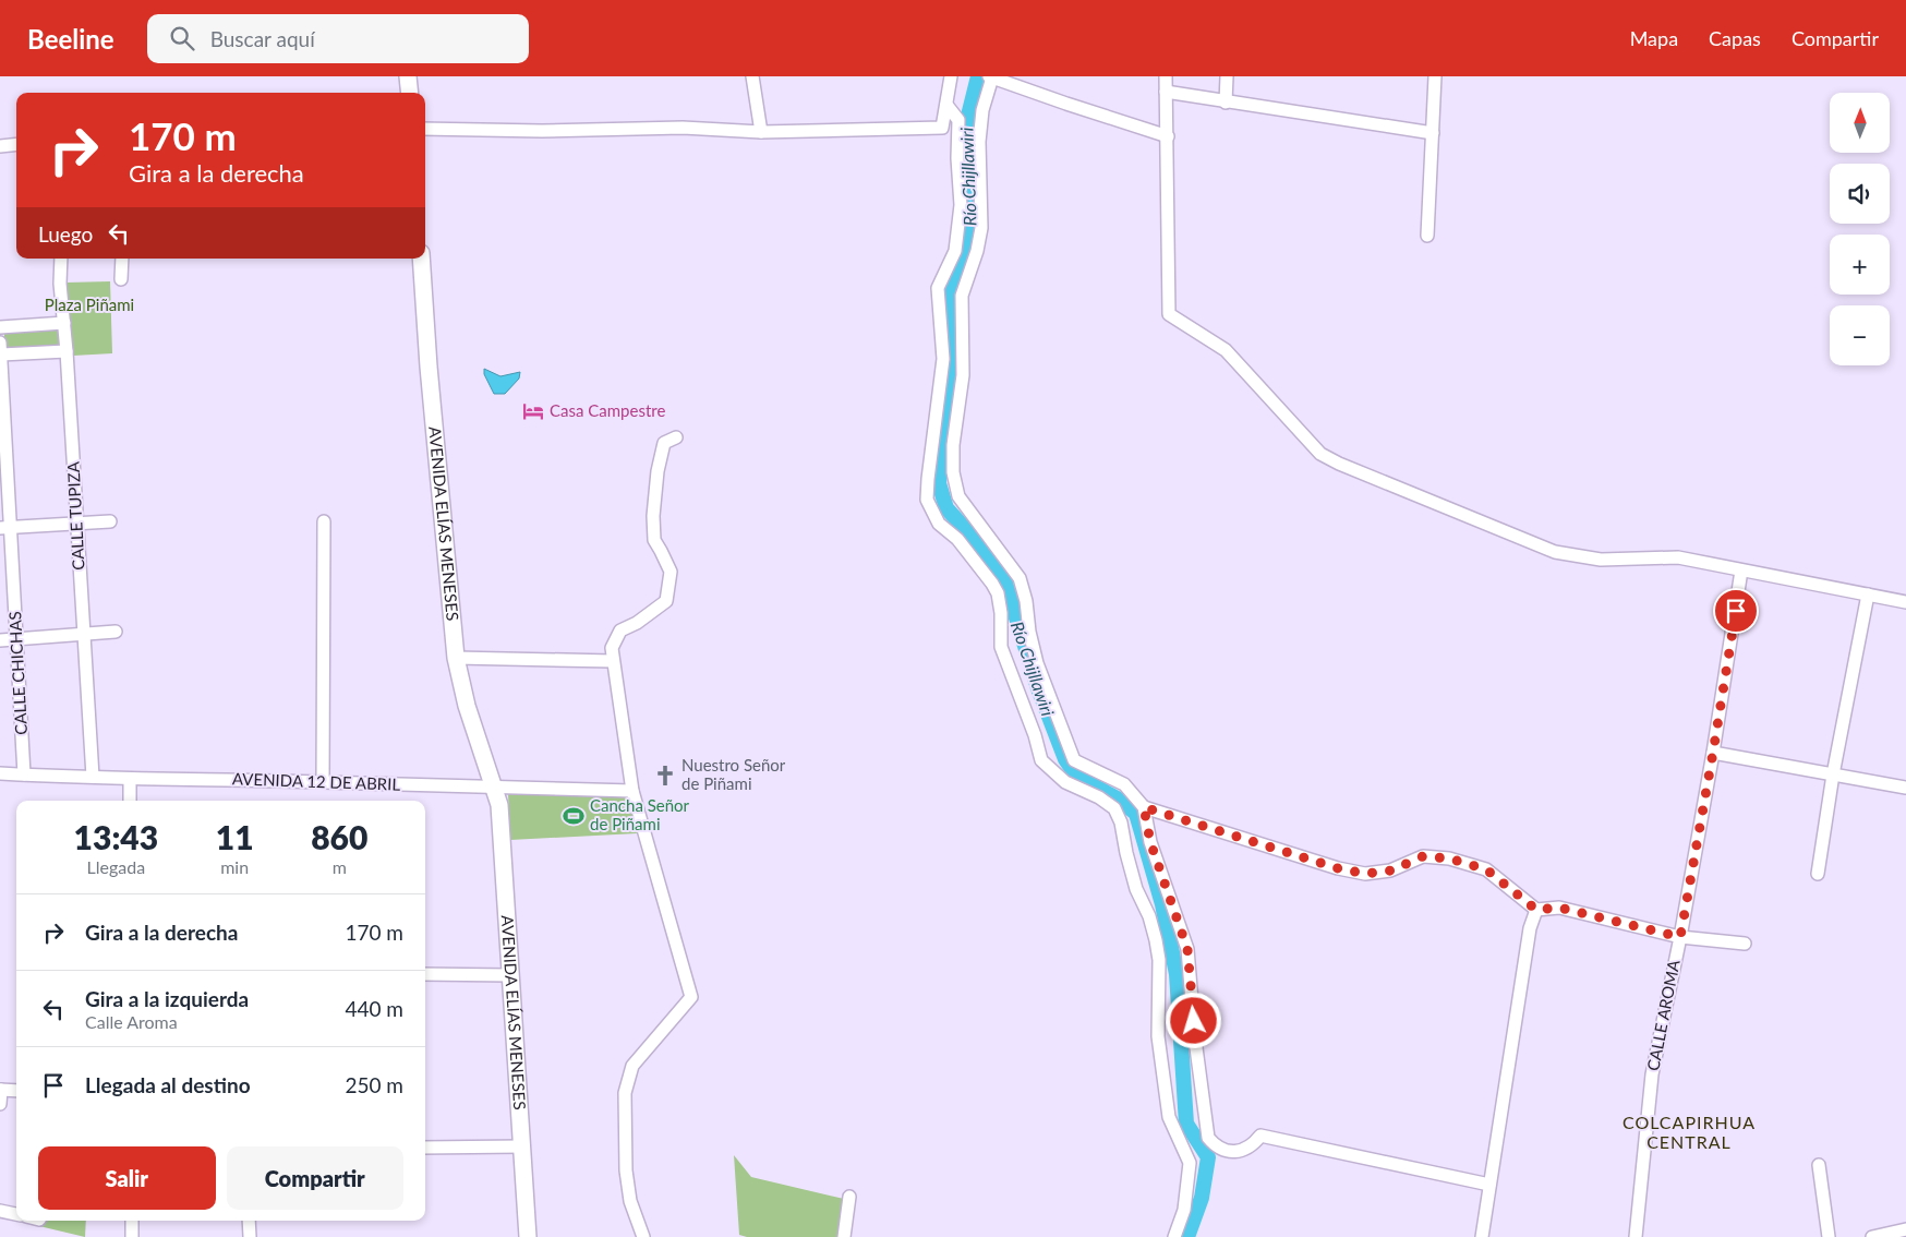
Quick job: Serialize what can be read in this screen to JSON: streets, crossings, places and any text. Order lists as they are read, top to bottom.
{
  "streets": {
    "main road": ["AVENIDA ELÍAS MENESES"],
    "street": [
      "CALLE TUPIZA",
      "CALLE CHICHAS",
      "AVENIDA 12 DE ABRIL",
      "CALLE AROMA"
    ]
  },
  "crossings": [
    ["CALLE TUPIZA", "AVENIDA 12 DE ABRIL"],
    ["AVENIDA ELÍAS MENESES", "AVENIDA 12 DE ABRIL"],
    ["CALLE CHICHAS", "AVENIDA 12 DE ABRIL"]
  ],
  "districts": ["COLCAPIRHUA CENTRAL"],
  "water": ["Río Chijllawiri"],
  "parks": ["Plaza Piñami"],
  "places": {
    "hotel": ["Casa Campestre"],
    "church": ["Nuestro Señor de Piñami"],
    "sports": ["Cancha Señor de Piñami"]
  },
  "north": "top",
  "page": {
    "header": "Beeline",
    "search": "Buscar aquí",
    "nav": ["Mapa", "Capas", "Compartir"],
    "map_buttons": ["+", "−"],
    "turn": ["170 m", "Gira a la derecha"],
    "then": "Luego",
    "eta": [
      "13:43",
      "Llegada",
      "11",
      "min",
      "860",
      "m"
    ],
    "list": [
      {
        "name": "Gira a la derecha",
        "value": "170 m"
      },
      {
        "name": "Gira a la izquierda",
        "note": "Calle Aroma",
        "value": "440 m"
      },
      {
        "name": "Llegada al destino",
        "value": "250 m"
      }
    ],
    "buttons": ["Salir", "Compartir"]
  }
}
